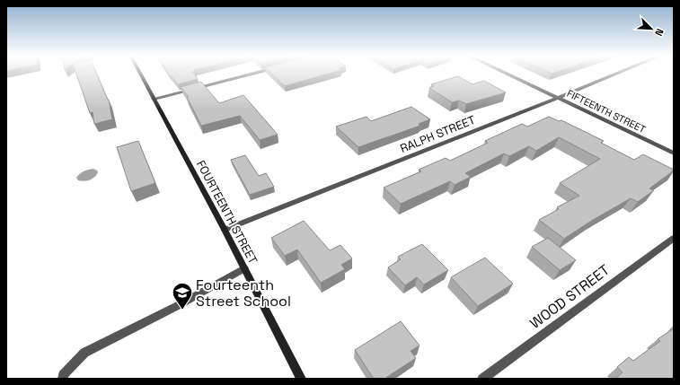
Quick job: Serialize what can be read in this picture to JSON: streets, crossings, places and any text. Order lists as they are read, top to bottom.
{
  "streets": {
    "street": [
      "FIFTEENTH STREET",
      "RALPH STREET",
      "FOURTEENTH STREET",
      "WOOD STREET"
    ]
  },
  "crossings": [
    ["FIFTEENTH STREET", "RALPH STREET"],
    ["RALPH STREET", "FOURTEENTH STREET"]
  ],
  "places": {
    "school or university": ["Fourteenth Street School"]
  },
  "north": "bottom right"
}
